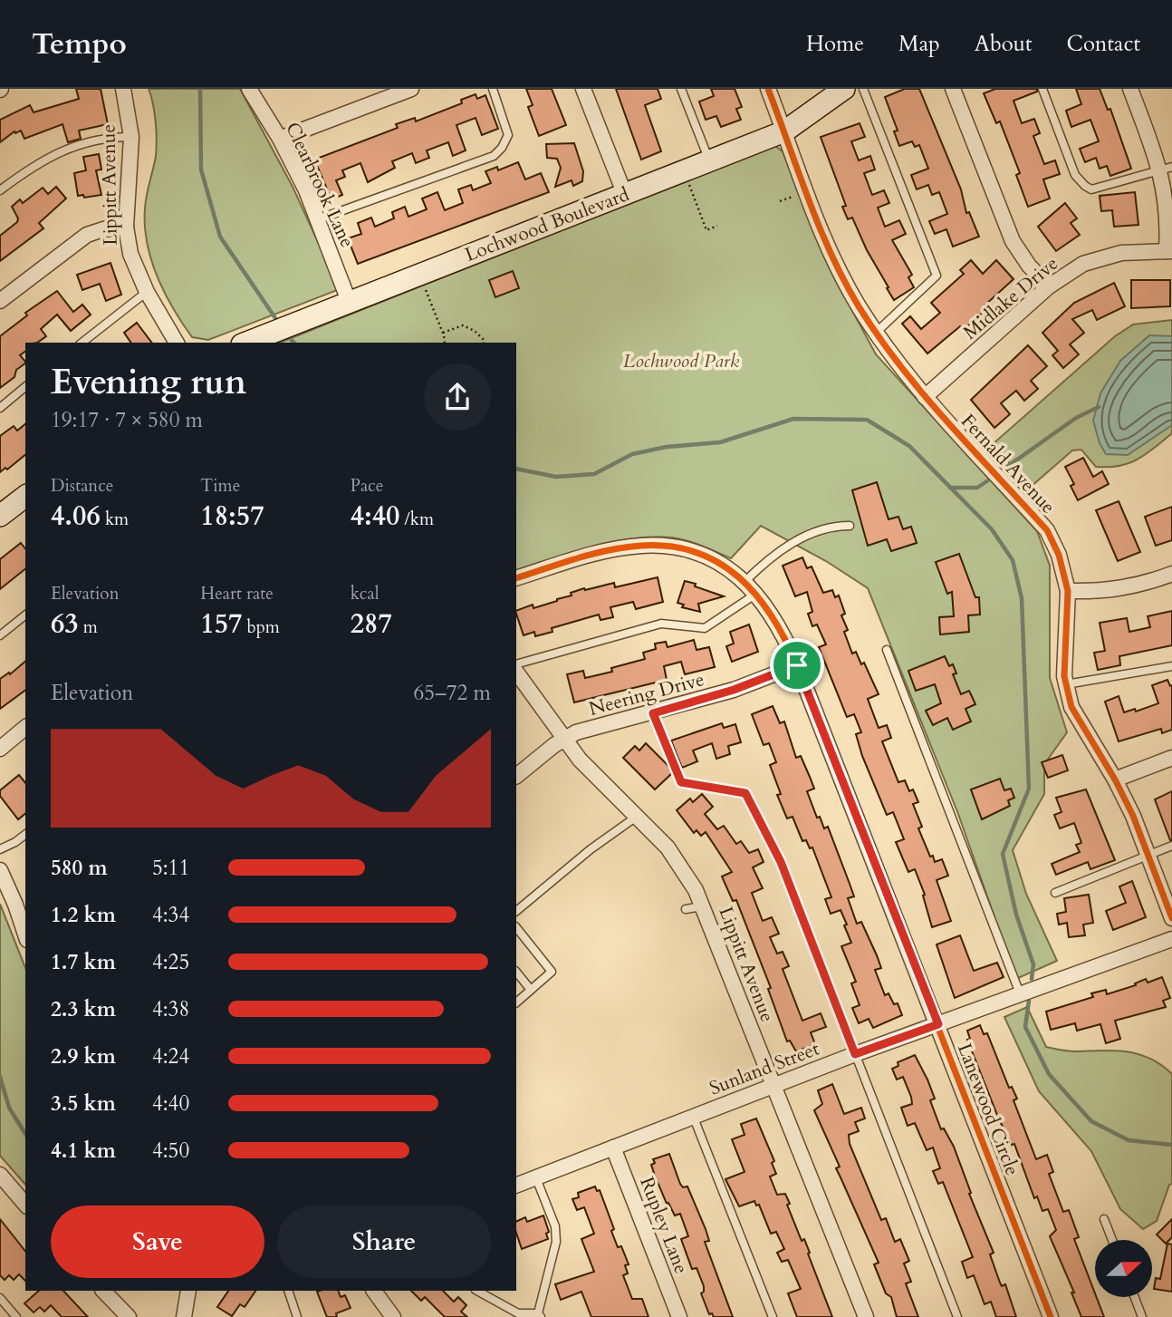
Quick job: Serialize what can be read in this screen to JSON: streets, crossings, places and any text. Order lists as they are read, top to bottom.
{
  "streets": {
    "street": [
      "Lippitt Avenue",
      "Clearbrook Lane",
      "Lochwood Boulevard",
      "Midlake Drive",
      "Fernald Avenue",
      "Neering Drive",
      "Sunland Street",
      "Lanewood Circle",
      "Rupley Lane"
    ]
  },
  "crossings": [
    ["Lippitt Avenue", "Neering Drive"],
    ["Lippitt Avenue", "Sunland Street"],
    ["Clearbrook Lane", "Lochwood Boulevard"],
    ["Lochwood Boulevard", "Fernald Avenue"],
    ["Midlake Drive", "Fernald Avenue"],
    ["Neering Drive", "Lanewood Circle"],
    ["Sunland Street", "Lanewood Circle"],
    ["Sunland Street", "Rupley Lane"]
  ],
  "parks": ["Lochwood Park"],
  "north": "right",
  "page": {
    "header": "Tempo",
    "nav": [
      "Home",
      "Map",
      "About",
      "Contact"
    ],
    "heading": ["Evening run", "19:17 · 7 × 580 m"],
    "stats": [
      ["Distance", "4.06 km"],
      ["Time", "18:57"],
      ["Pace", "4:40 /km"],
      ["Elevation", "63 m"],
      ["Heart rate", "157 bpm"],
      ["kcal", "287"]
    ],
    "chart": ["Elevation", "65–72 m"],
    "list": [
      {
        "name": "580 m",
        "note": "5:11"
      },
      {
        "name": "1.2 km",
        "note": "4:34"
      },
      {
        "name": "1.7 km",
        "note": "4:25"
      },
      {
        "name": "2.3 km",
        "note": "4:38"
      },
      {
        "name": "2.9 km",
        "note": "4:24"
      },
      {
        "name": "3.5 km",
        "note": "4:40"
      },
      {
        "name": "4.1 km",
        "note": "4:50"
      }
    ],
    "buttons": ["Save", "Share"]
  }
}
